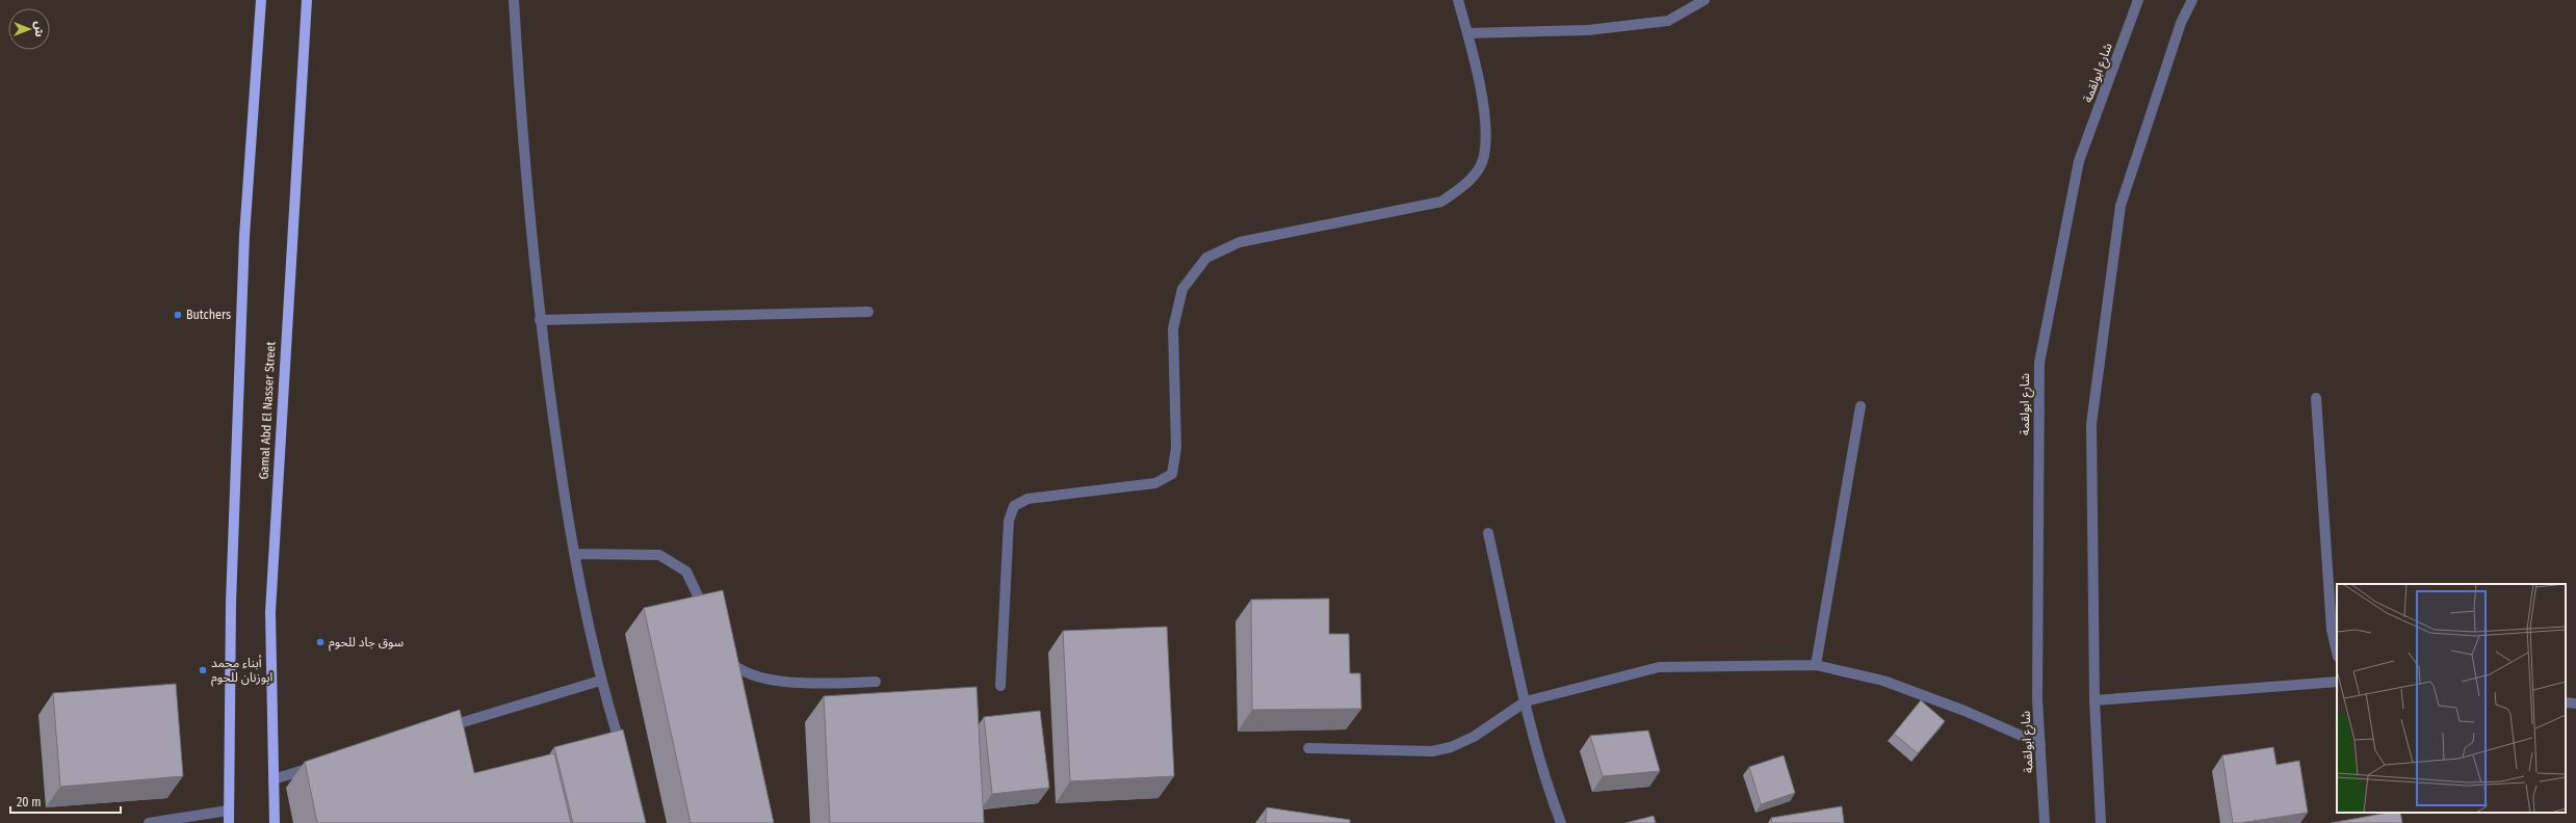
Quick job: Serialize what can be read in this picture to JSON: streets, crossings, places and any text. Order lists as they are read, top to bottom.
{
  "streets": {
    "main road": ["Gamal Abd El Nasser Street"],
    "street": ["شارع ابولقمة"]
  },
  "places": ["Butchers", "سوق جاد للحوم", "أبناء محمد ابوزنان للحوم"],
  "scale_bar": "20 m",
  "north": "right"
}
